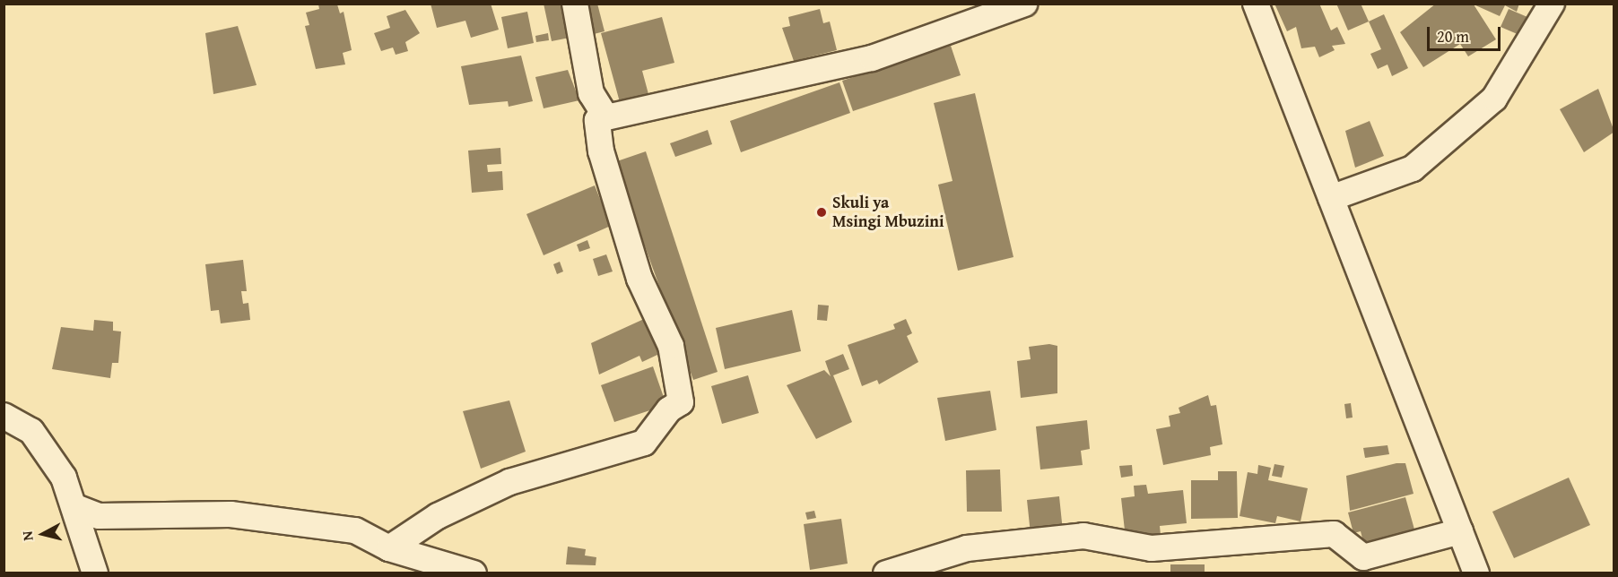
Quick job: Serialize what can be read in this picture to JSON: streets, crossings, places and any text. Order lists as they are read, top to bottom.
{
  "places": ["Skuli ya Msingi Mbuzini"],
  "scale_bar": "20 m",
  "north": "left"
}
